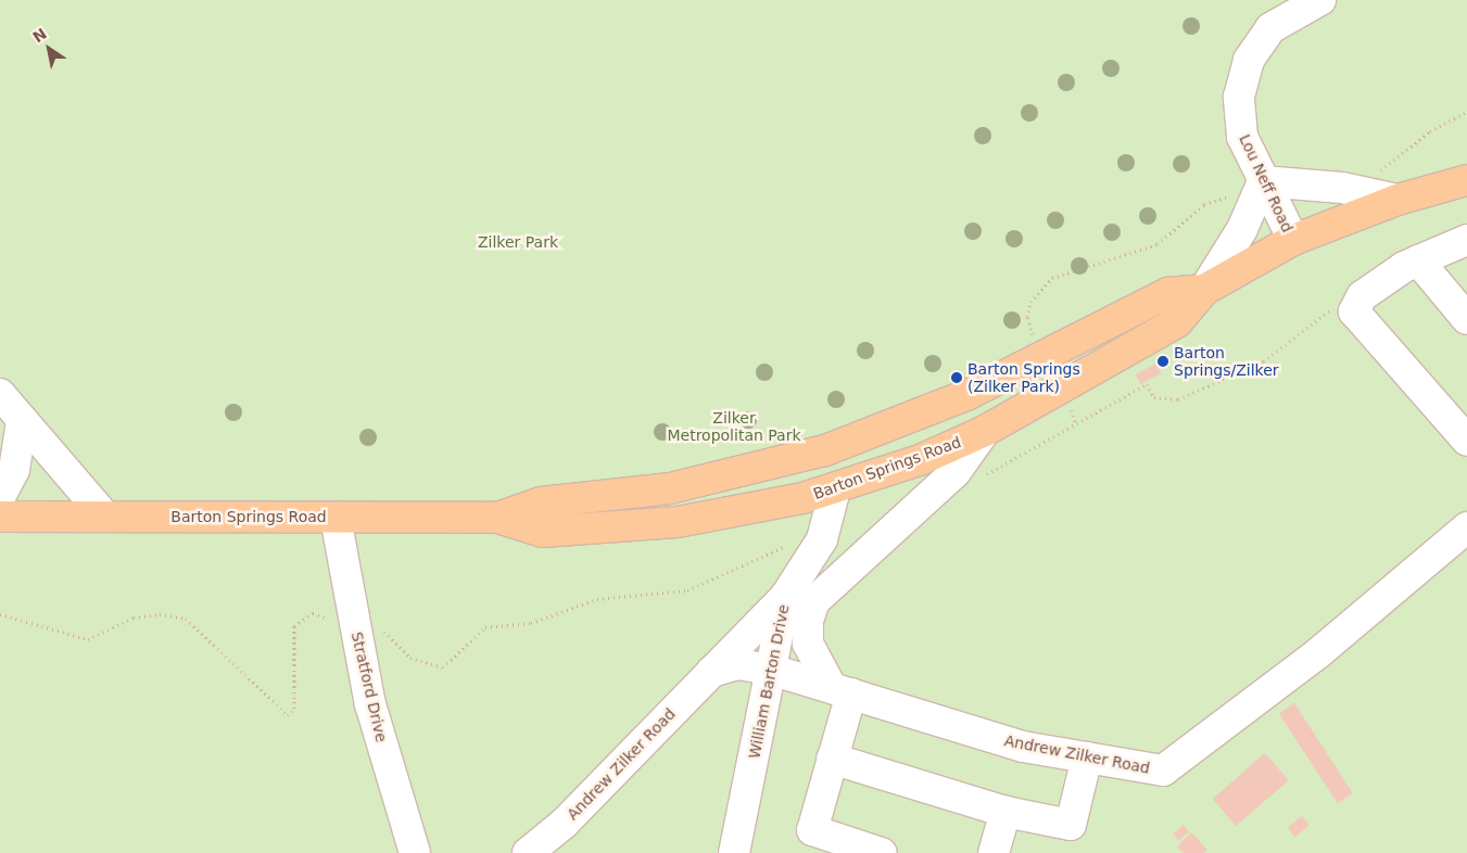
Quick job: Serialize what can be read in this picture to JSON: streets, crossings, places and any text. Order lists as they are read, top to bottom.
{
  "streets": {
    "main road": ["Barton Springs Road"],
    "street": [
      "Lou Neff Road",
      "William Barton Drive",
      "Stratford Drive",
      "Andrew Zilker Road"
    ]
  },
  "crossings": [
    ["Lou Neff Road", "Barton Springs Road"],
    ["Barton Springs Road", "William Barton Drive"],
    ["Barton Springs Road", "Stratford Drive"],
    ["William Barton Drive", "Andrew Zilker Road"]
  ],
  "parks": ["Zilker Park", "Zilker Metropolitan Park"],
  "places": ["Barton Springs/Zilker", "Barton Springs (Zilker Park)"],
  "north": "top left"
}
